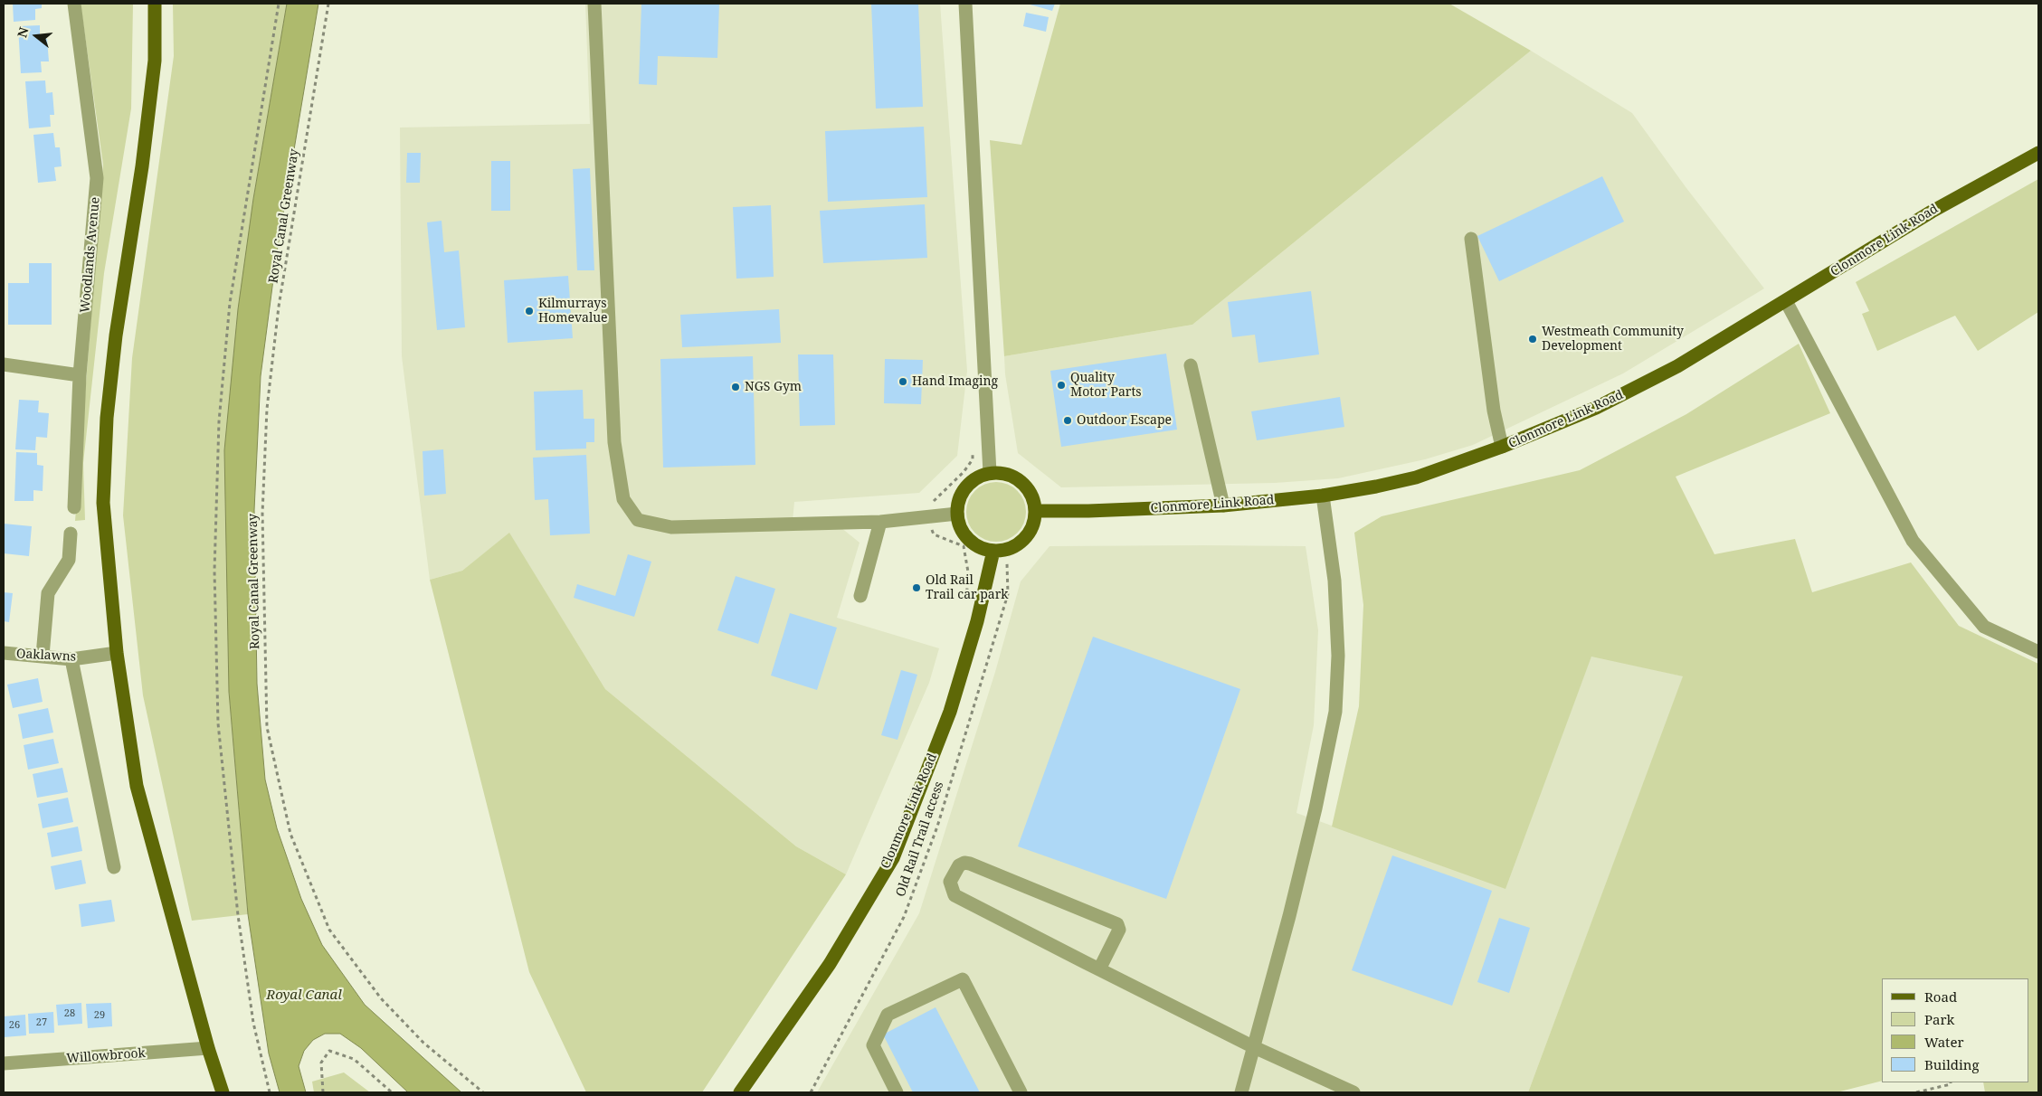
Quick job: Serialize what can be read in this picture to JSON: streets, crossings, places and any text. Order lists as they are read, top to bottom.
{
  "streets": {
    "main road": ["Clonmore Link Road"],
    "street": ["Woodlands Avenue", "Oaklawns", "Willowbrook"],
    "path": ["Royal Canal Greenway", "Old Rail Trail access"]
  },
  "crossings": [
    ["Clonmore Link Road", "Old Rail Trail access"]
  ],
  "water": ["Royal Canal"],
  "places": [
    "Kilmurrays Homevalue",
    "Westmeath Community Development",
    "Hand Imaging",
    "Quality Motor Parts",
    "NGS Gym",
    "Outdoor Escape",
    "Old Rail Trail car park"
  ],
  "house_numbers": [
    "28",
    "29",
    "27",
    "26"
  ],
  "legend": [
    "Road",
    "Park",
    "Water",
    "Building"
  ],
  "north": "left"
}
